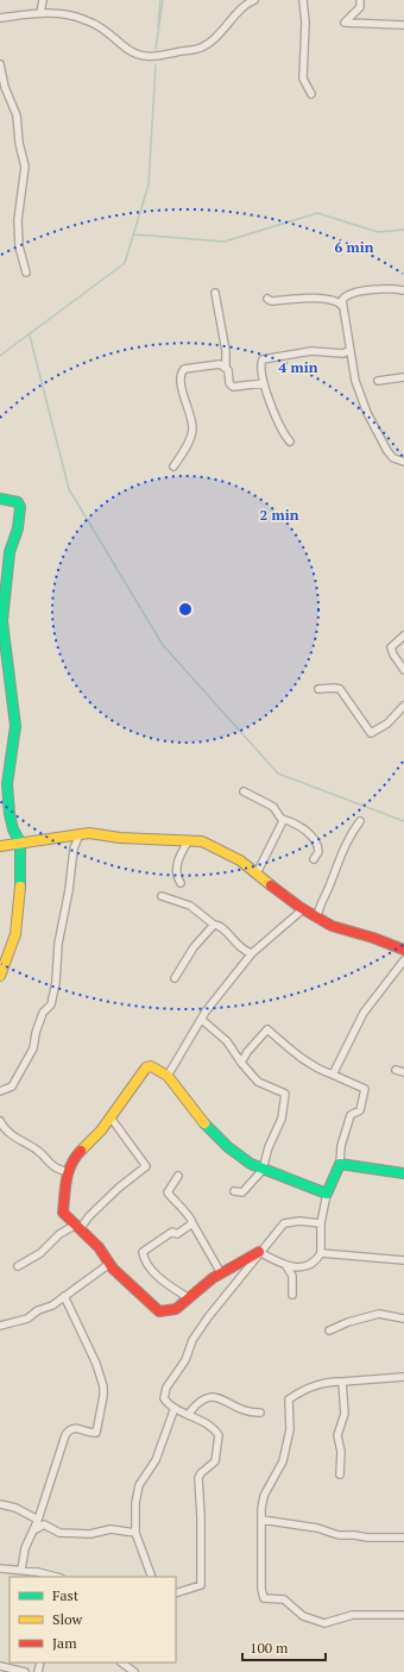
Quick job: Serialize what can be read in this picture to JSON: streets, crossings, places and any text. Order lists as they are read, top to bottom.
{
  "legend": ["Fast", "Slow", "Jam"],
  "scale_bar": "100 m",
  "rings": ["6 min", "4 min", "2 min"]
}
